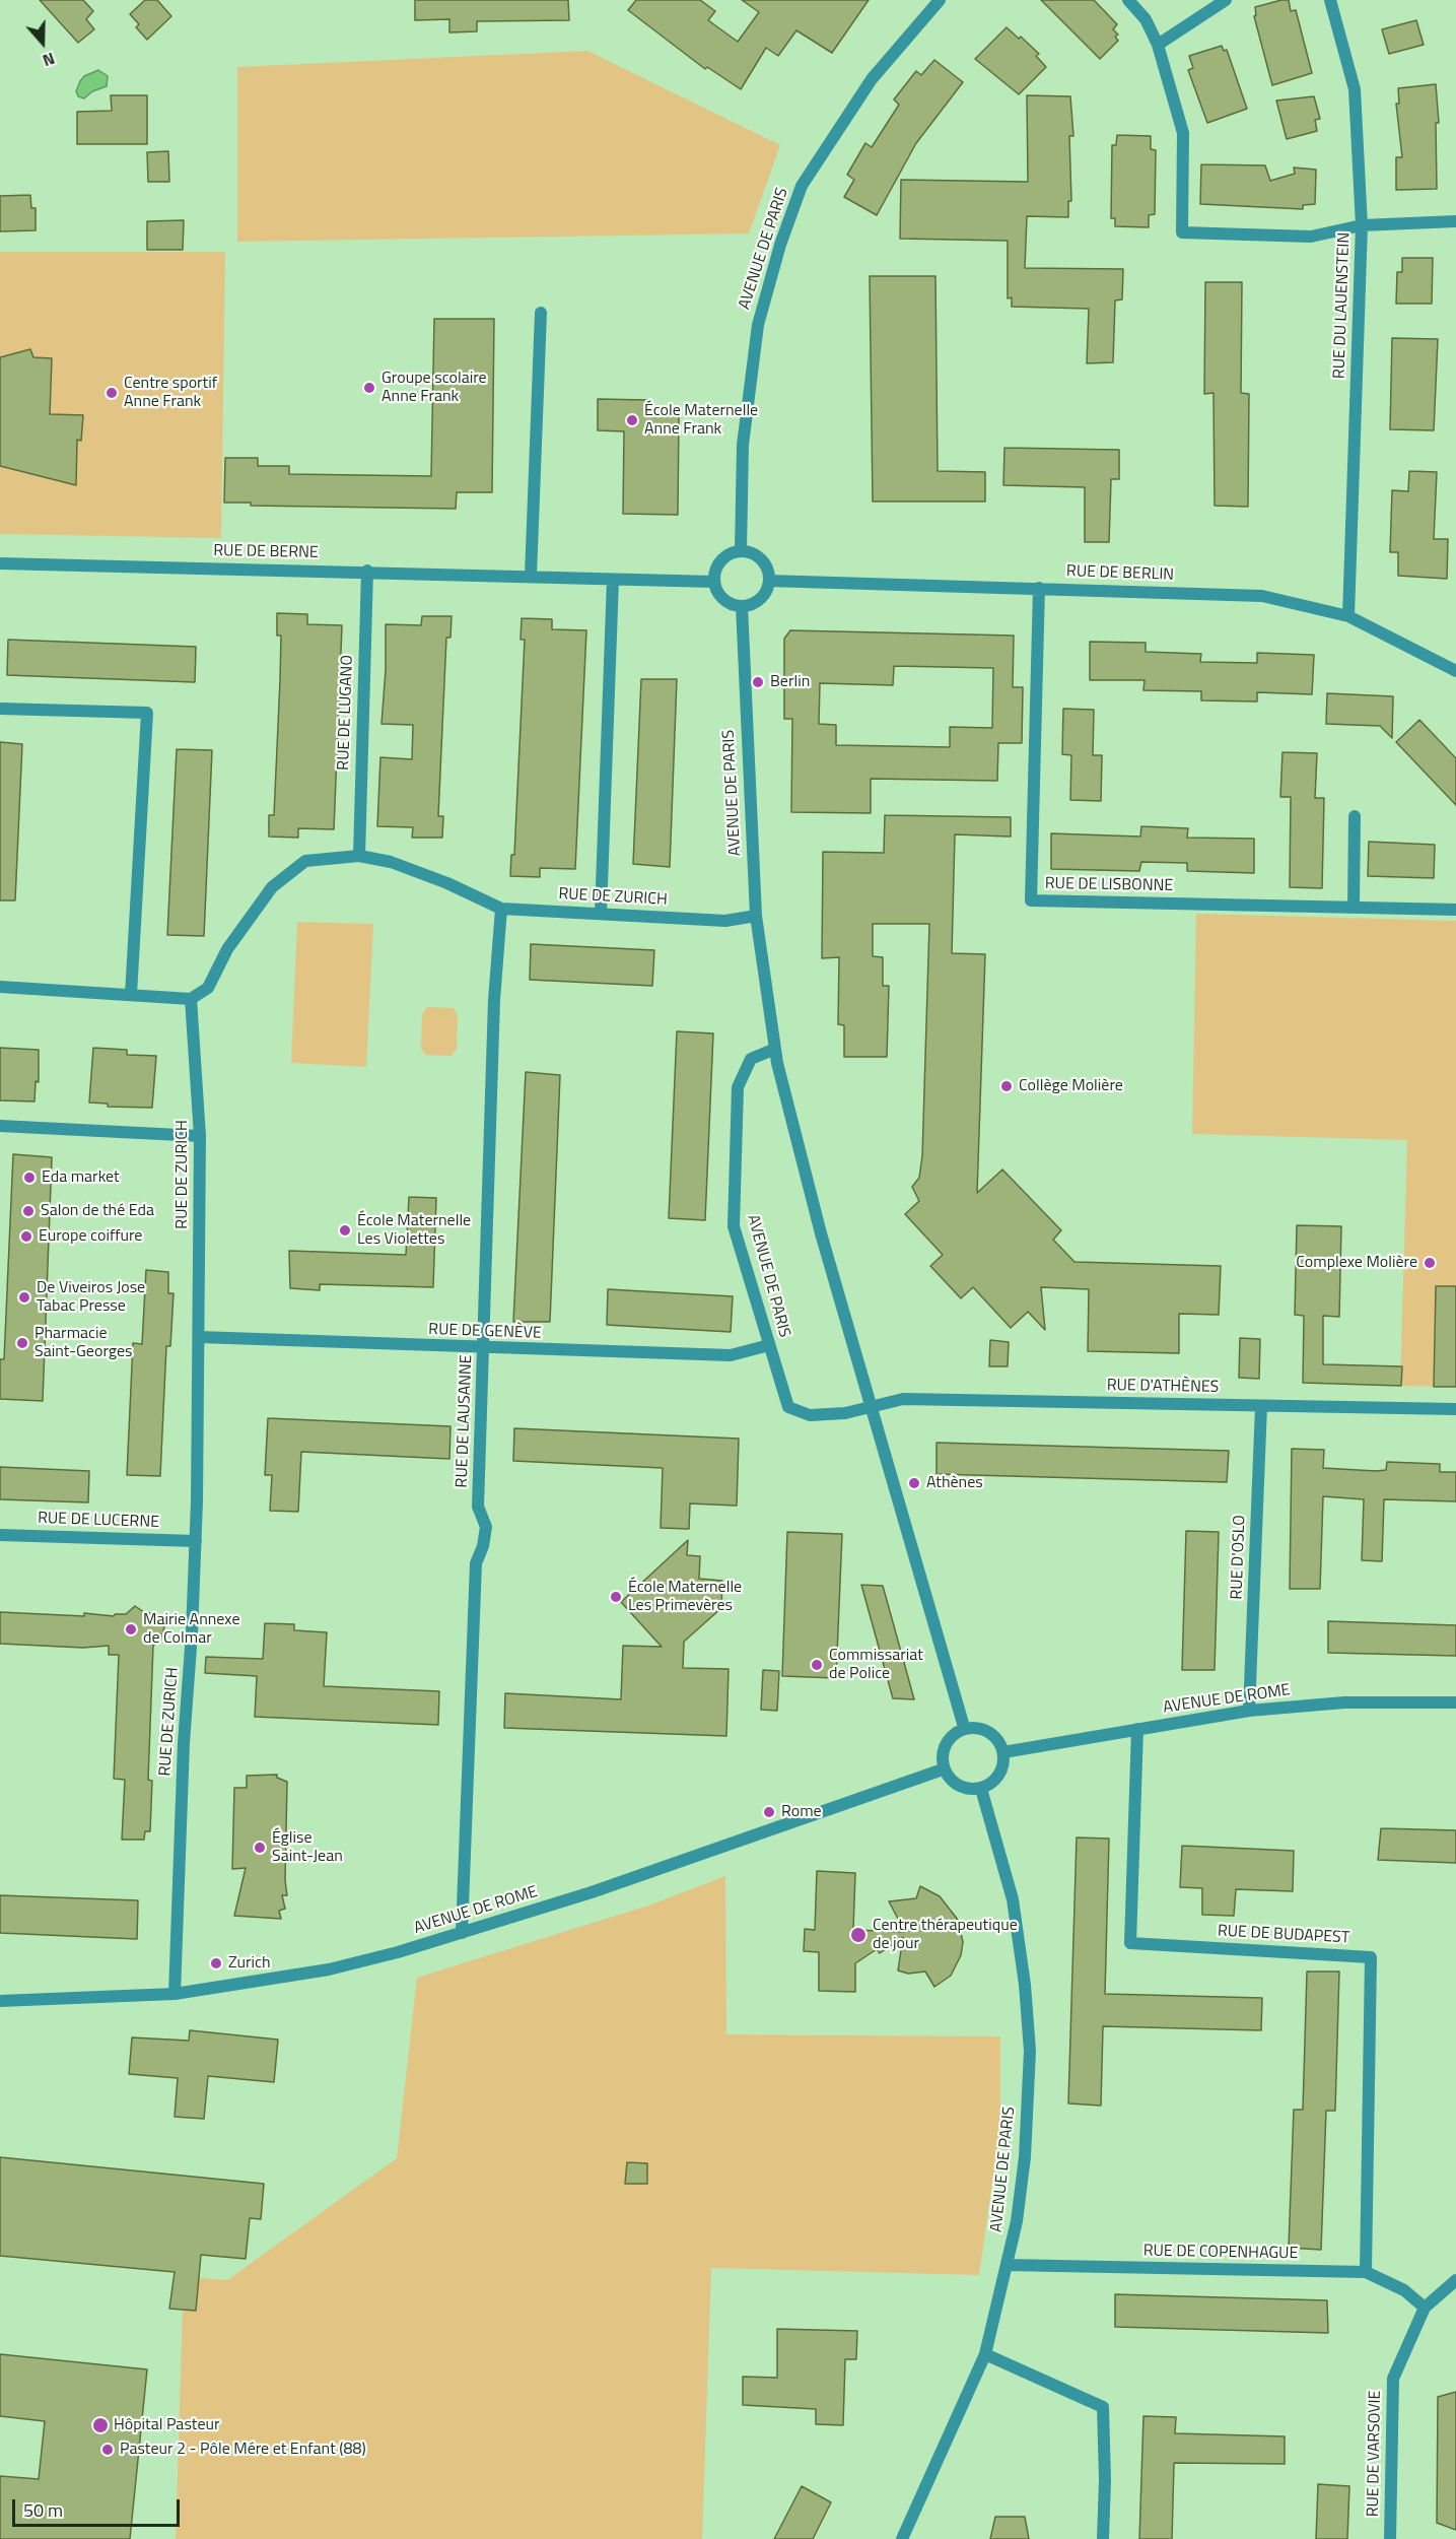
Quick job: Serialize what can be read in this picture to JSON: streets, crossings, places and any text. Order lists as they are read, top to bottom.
{
  "streets": {
    "street": [
      "AVENUE DE PARIS",
      "RUE DU LAUENSTEIN",
      "RUE DE BERNE",
      "RUE DE BERLIN",
      "RUE DE LUGANO",
      "RUE DE LISBONNE",
      "RUE DE ZURICH",
      "RUE DE GENÈVE",
      "RUE D'ATHÈNES",
      "RUE DE LAUSANNE",
      "RUE DE LUCERNE",
      "RUE D'OSLO",
      "AVENUE DE ROME",
      "RUE DE BUDAPEST",
      "RUE DE COPENHAGUE",
      "RUE DE VARSOVIE"
    ]
  },
  "crossings": [
    ["AVENUE DE PARIS", "RUE DE BERNE"],
    ["AVENUE DE PARIS", "RUE DE BERLIN"],
    ["AVENUE DE PARIS", "RUE DE ZURICH"],
    ["AVENUE DE PARIS", "RUE DE GENÈVE"],
    ["AVENUE DE PARIS", "RUE D'ATHÈNES"],
    ["AVENUE DE PARIS", "AVENUE DE ROME"],
    ["AVENUE DE PARIS", "RUE DE COPENHAGUE"],
    ["RUE DU LAUENSTEIN", "RUE DE BERLIN"],
    ["RUE DE BERNE", "RUE DE BERLIN"],
    ["RUE DE BERNE", "RUE DE LUGANO"],
    ["RUE DE BERLIN", "RUE DE LISBONNE"],
    ["RUE DE LUGANO", "RUE DE ZURICH"],
    ["RUE DE ZURICH", "RUE DE GENÈVE"],
    ["RUE DE ZURICH", "RUE DE LAUSANNE"],
    ["RUE DE ZURICH", "RUE DE LUCERNE"],
    ["RUE DE ZURICH", "AVENUE DE ROME"],
    ["RUE DE GENÈVE", "RUE DE LAUSANNE"],
    ["RUE D'ATHÈNES", "RUE D'OSLO"],
    ["RUE DE LAUSANNE", "AVENUE DE ROME"],
    ["RUE D'OSLO", "AVENUE DE ROME"],
    ["AVENUE DE ROME", "RUE DE BUDAPEST"],
    ["RUE DE BUDAPEST", "RUE DE COPENHAGUE"],
    ["RUE DE COPENHAGUE", "RUE DE VARSOVIE"]
  ],
  "places": [
    "Groupe scolaire Anne Frank",
    "Centre sportif Anne Frank",
    "École Maternelle Anne Frank",
    "Berlin",
    "Collège Molière",
    "Eda market",
    "Salon de thé Eda",
    "École Maternelle Les Violettes",
    "Europe coiffure",
    "Complexe Molière",
    "De Viveiros Jose Tabac Presse",
    "Pharmacie Saint-Georges",
    "Athènes",
    "École Maternelle Les Primevères",
    "Mairie Annexe de Colmar",
    "Commissariat de Police",
    "Rome",
    "Église Saint-Jean",
    "Centre thérapeutique de jour",
    "Zurich",
    "Hôpital Pasteur",
    "Pasteur 2 - Pôle Mére et Enfant (88)"
  ],
  "scale_bar": "50 m",
  "north": "bottom"
}
